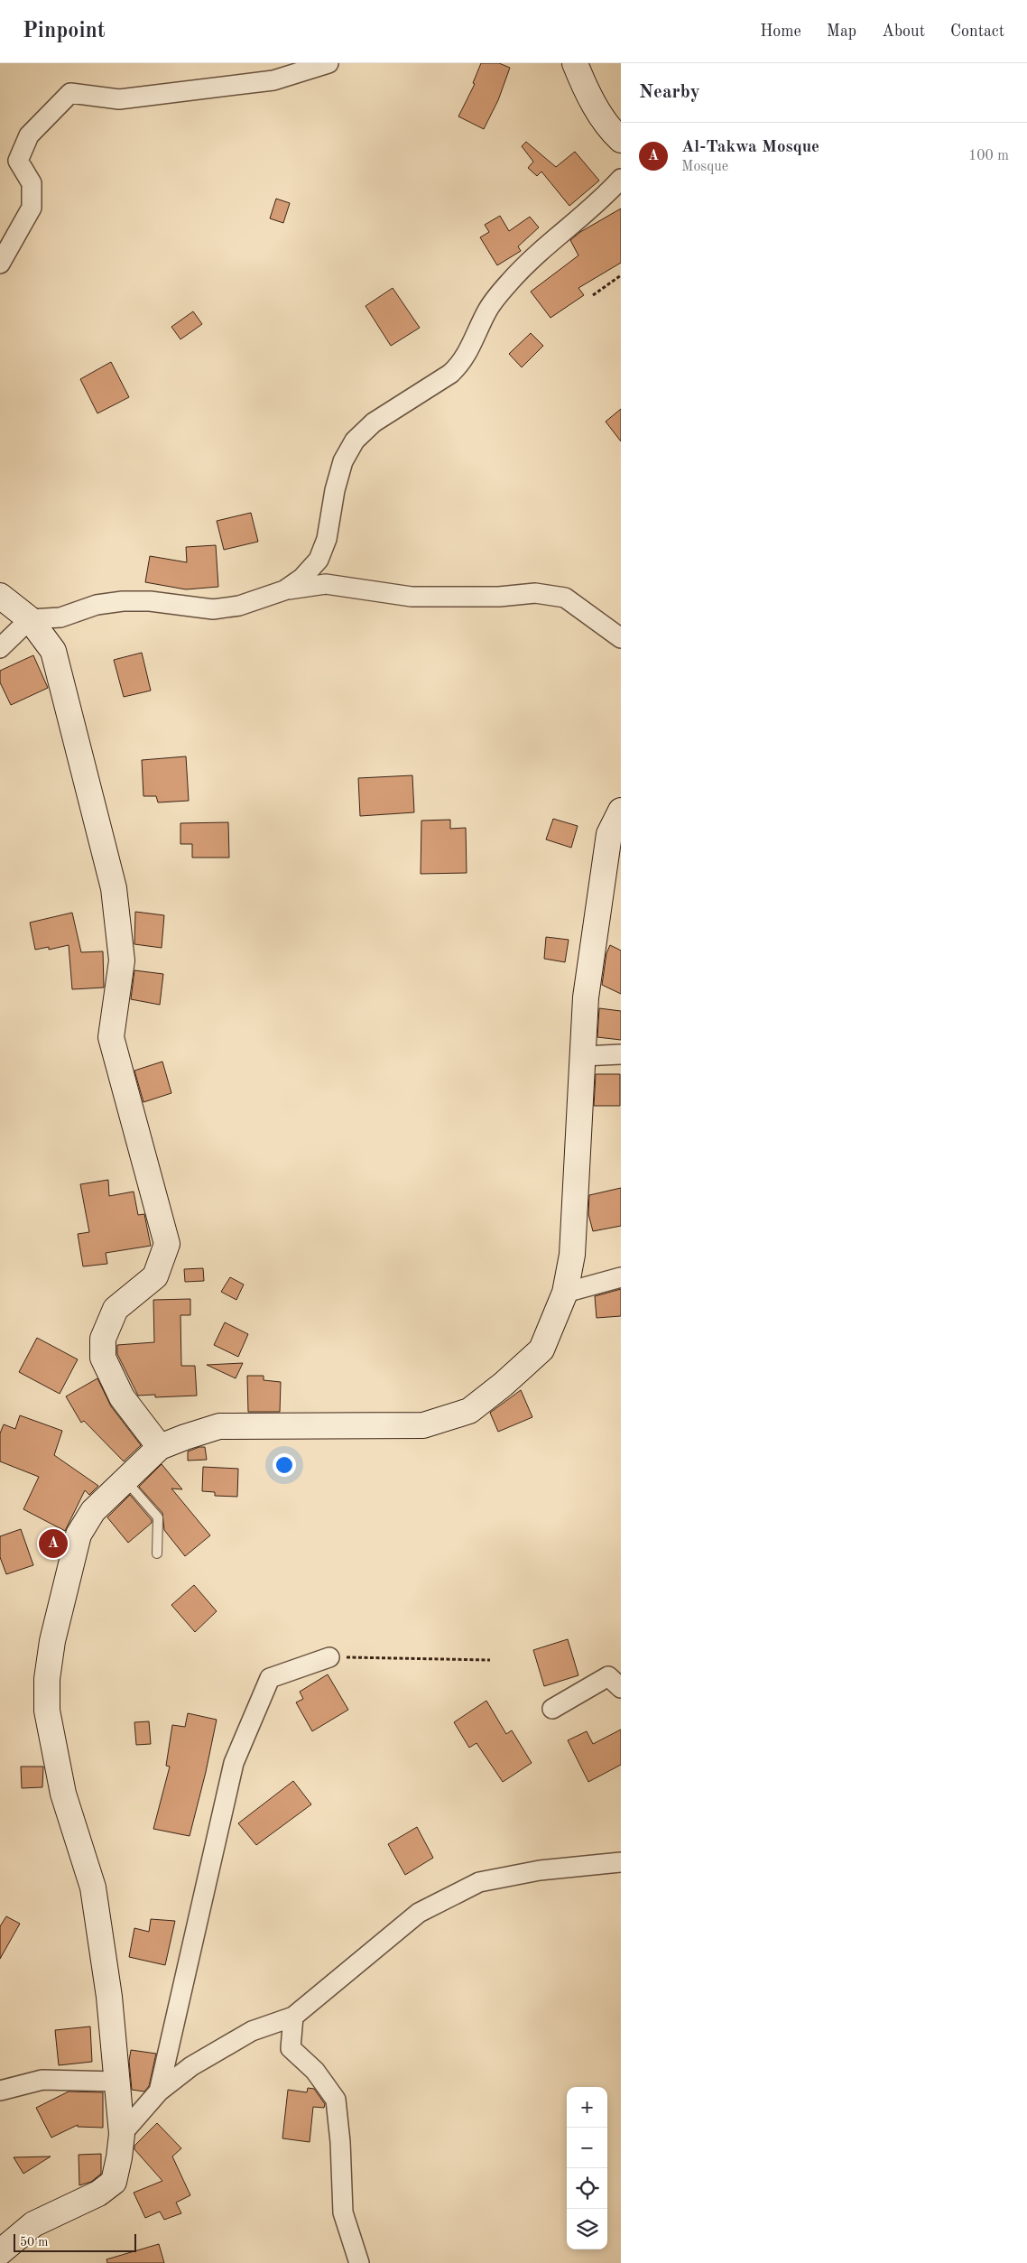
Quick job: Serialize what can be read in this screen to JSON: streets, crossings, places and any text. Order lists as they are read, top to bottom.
{
  "scale_bar": "50 m",
  "page": {
    "header": "Pinpoint",
    "nav": [
      "Home",
      "Map",
      "About",
      "Contact"
    ],
    "heading": "Nearby",
    "list": [
      {
        "mark": "A",
        "name": "Al-Takwa Mosque",
        "note": "Mosque",
        "value": "100 m"
      }
    ],
    "pins": "A",
    "map_buttons": ["+", "−"],
    "scale": "50 m"
  }
}
